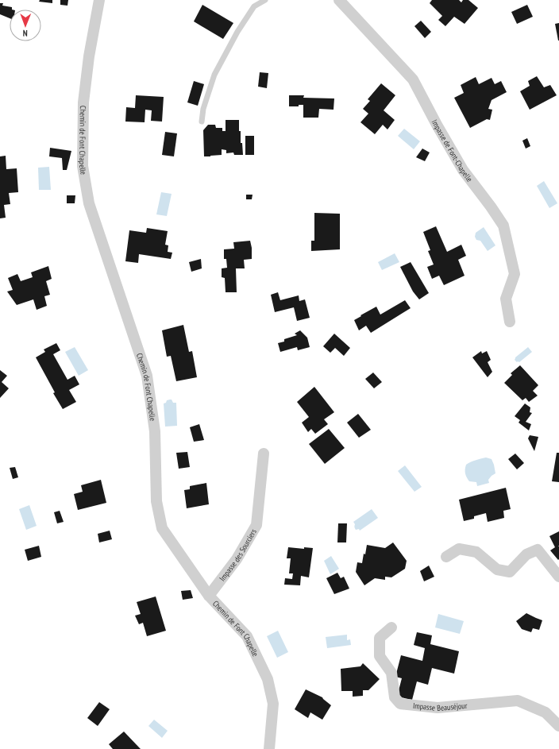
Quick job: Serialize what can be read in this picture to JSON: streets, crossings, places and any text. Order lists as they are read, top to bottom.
{
  "streets": {
    "street": [
      "Chemin de Font Chapelle",
      "Impasse de Font-Chapelle",
      "Impasse des Sourciers",
      "Impasse Beauséjour"
    ]
  },
  "crossings": [
    ["Chemin de Font Chapelle", "Impasse des Sourciers"]
  ],
  "north": "bottom"
}
